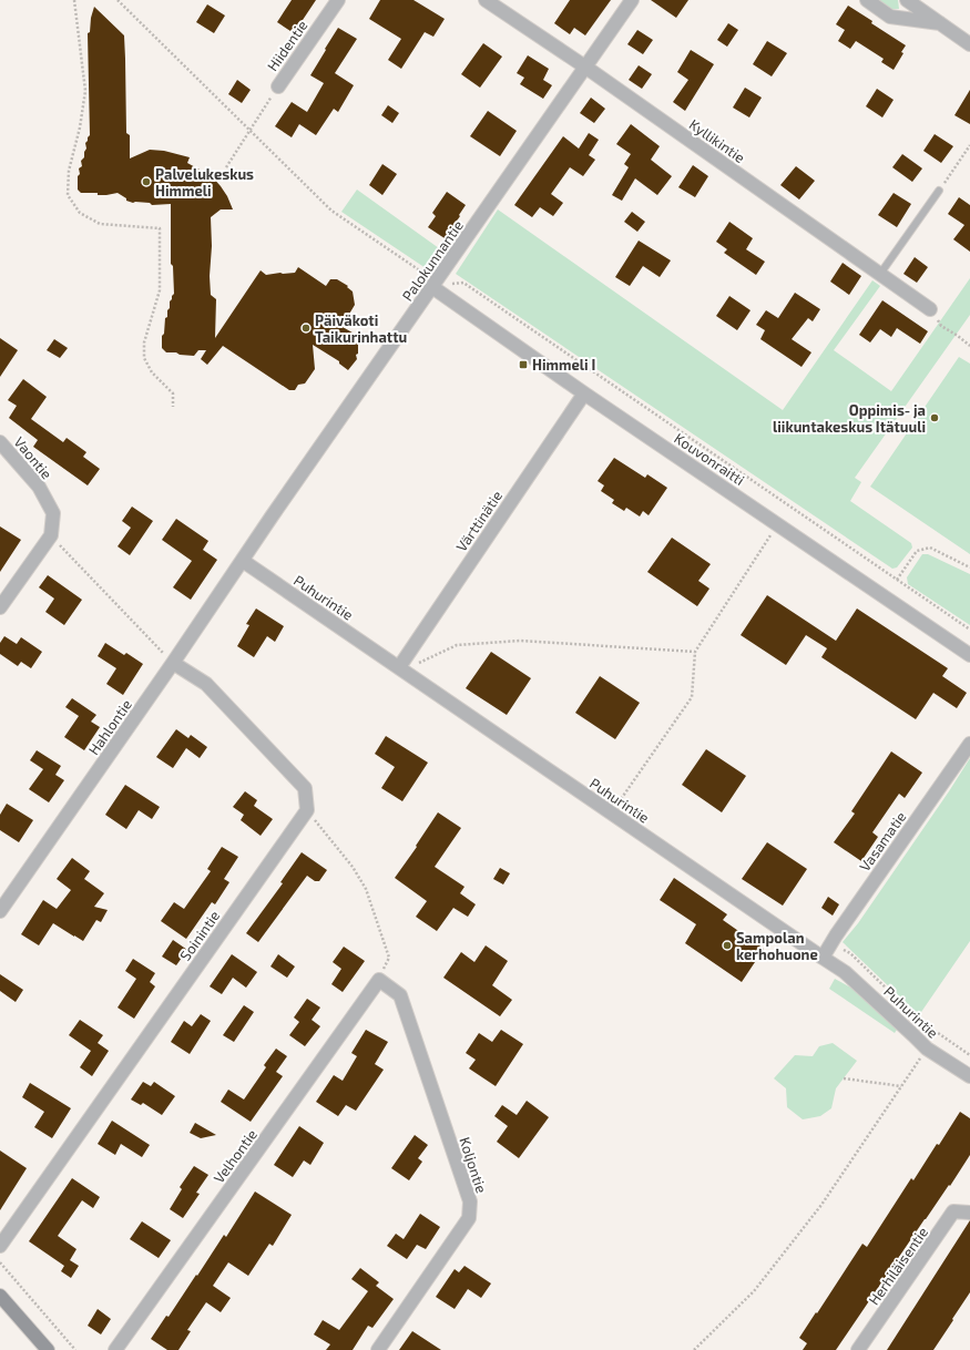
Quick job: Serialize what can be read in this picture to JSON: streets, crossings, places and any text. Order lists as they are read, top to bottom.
{
  "streets": {
    "street": [
      "Hiidentie",
      "Kyllikintie",
      "Palokunnantie",
      "Vaontie",
      "Kouvonraitti",
      "Värttinätie",
      "Puhurintie",
      "Hahlontie",
      "Vasamatie",
      "Soinintie",
      "Velhontie",
      "Koljontie",
      "Herhiläisentie"
    ]
  },
  "crossings": [
    ["Kyllikintie", "Palokunnantie"],
    ["Palokunnantie", "Kouvonraitti"],
    ["Palokunnantie", "Puhurintie"],
    ["Palokunnantie", "Hahlontie"],
    ["Kouvonraitti", "Värttinätie"],
    ["Värttinätie", "Puhurintie"],
    ["Puhurintie", "Hahlontie"],
    ["Puhurintie", "Vasamatie"],
    ["Velhontie", "Koljontie"]
  ],
  "places": {
    "other": [
      "Palvelukeskus Himmeli",
      "Päiväkoti Taikurinhattu",
      "Oppimis- ja liikuntakeskus Itätuuli",
      "Sampolan kerhohuone"
    ],
    "transit": ["Himmeli I"]
  }
}
